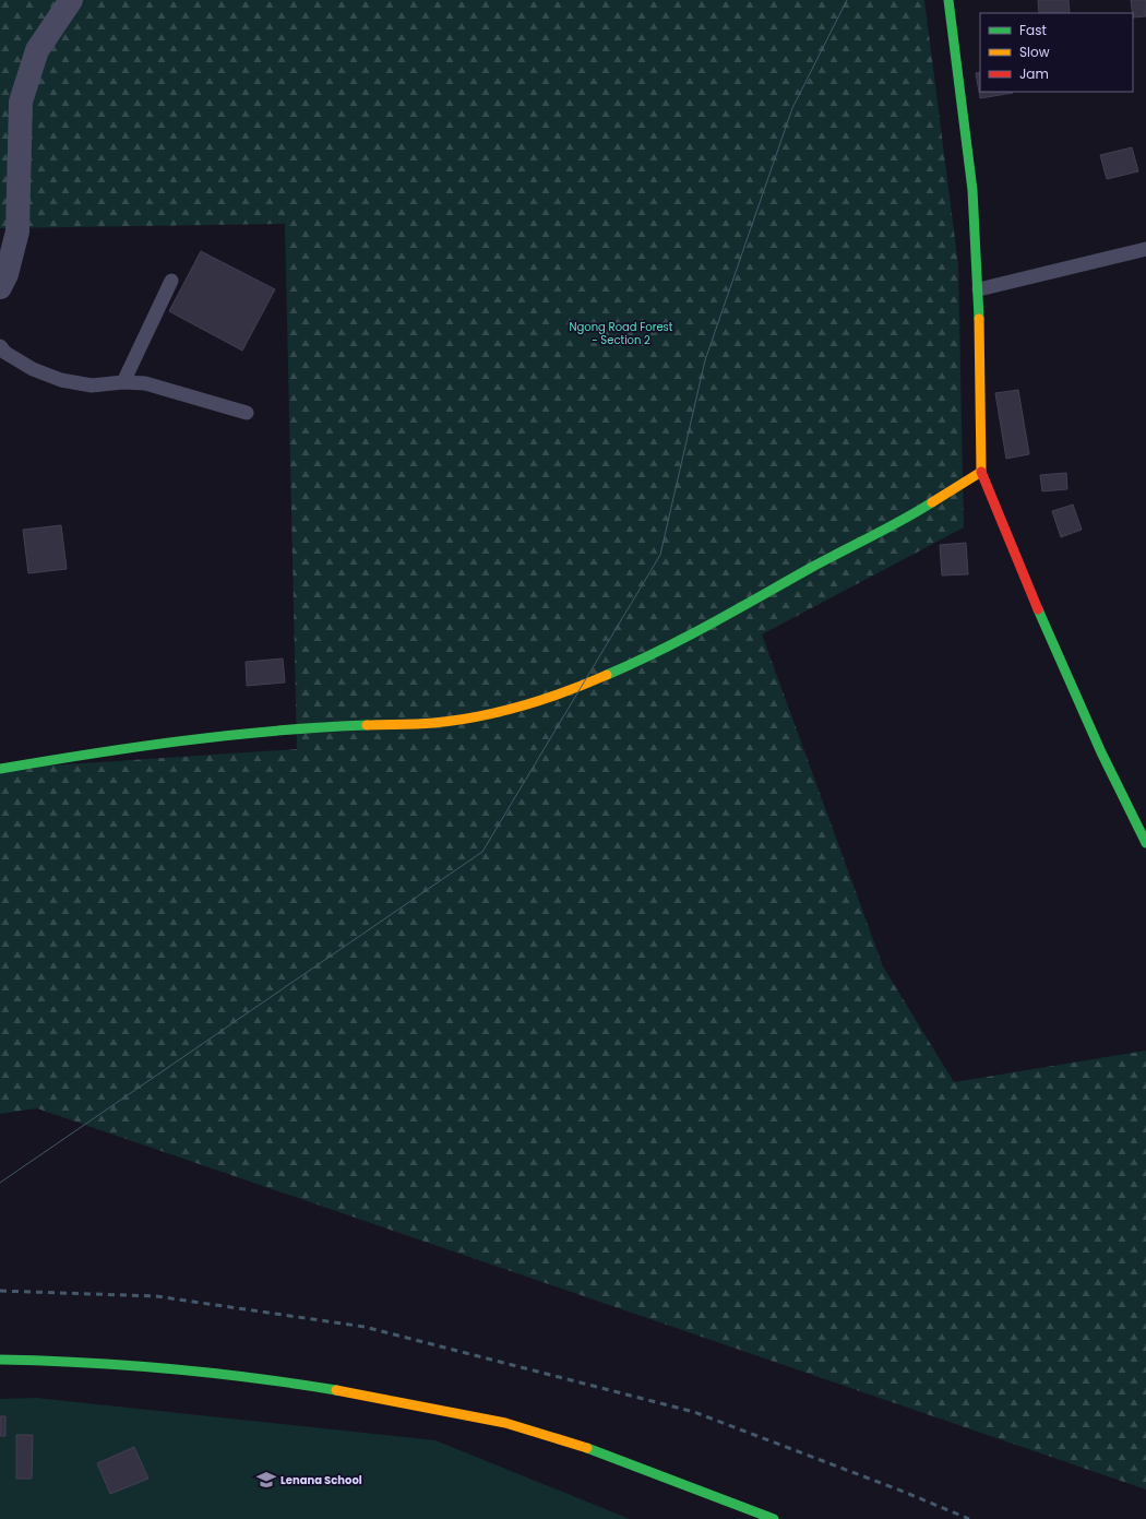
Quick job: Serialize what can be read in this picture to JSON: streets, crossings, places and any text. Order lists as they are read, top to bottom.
{
  "parks": ["Ngong Road Forest - Section 2"],
  "places": {
    "school or university": ["Lenana School"]
  },
  "legend": ["Fast", "Slow", "Jam"]
}
